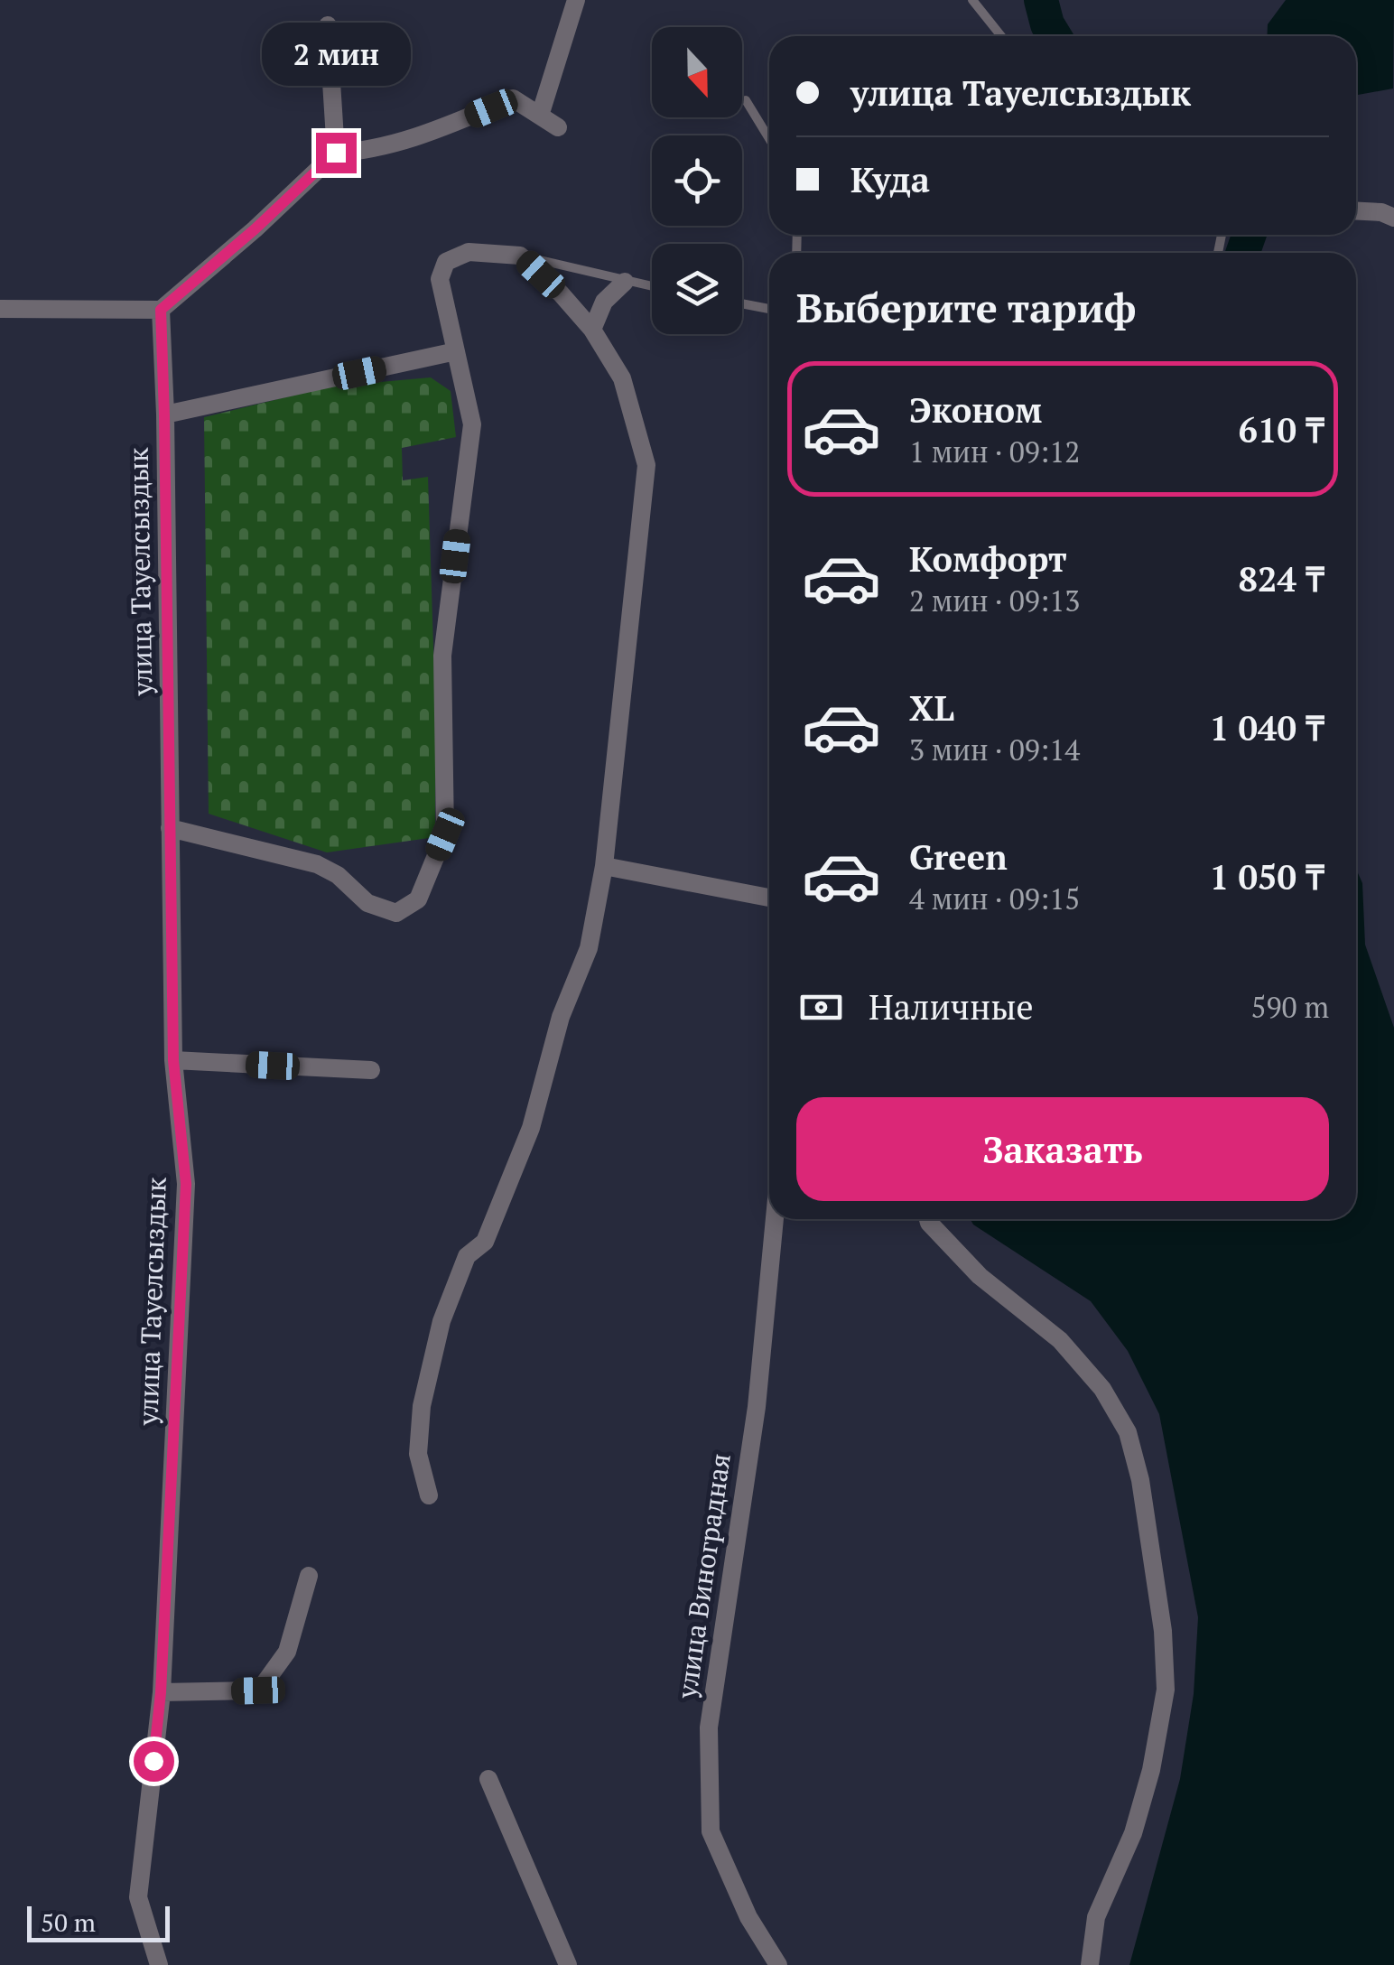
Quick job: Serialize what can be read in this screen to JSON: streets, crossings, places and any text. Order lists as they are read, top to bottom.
{
  "streets": {
    "street": ["улица Тауелсыздык", "улица Виноградная"]
  },
  "scale_bar": "50 m",
  "north": "bottom",
  "page": {
    "bubble": "2 мин",
    "banner": ["улица Тауелсыздык", "Куда"],
    "heading": "Выберите тариф",
    "list": [
      {
        "name": "Эконом",
        "note": "1 мин · 09:12",
        "value": "610 ₸"
      },
      {
        "name": "Комфорт",
        "note": "2 мин · 09:13",
        "value": "824 ₸"
      },
      {
        "name": "XL",
        "note": "3 мин · 09:14",
        "value": "1 040 ₸"
      },
      {
        "name": "Green",
        "note": "4 мин · 09:15",
        "value": "1 050 ₸"
      }
    ],
    "pay": ["Наличные", "590 m"],
    "buttons": "Заказать",
    "scale": "50 m"
  }
}
